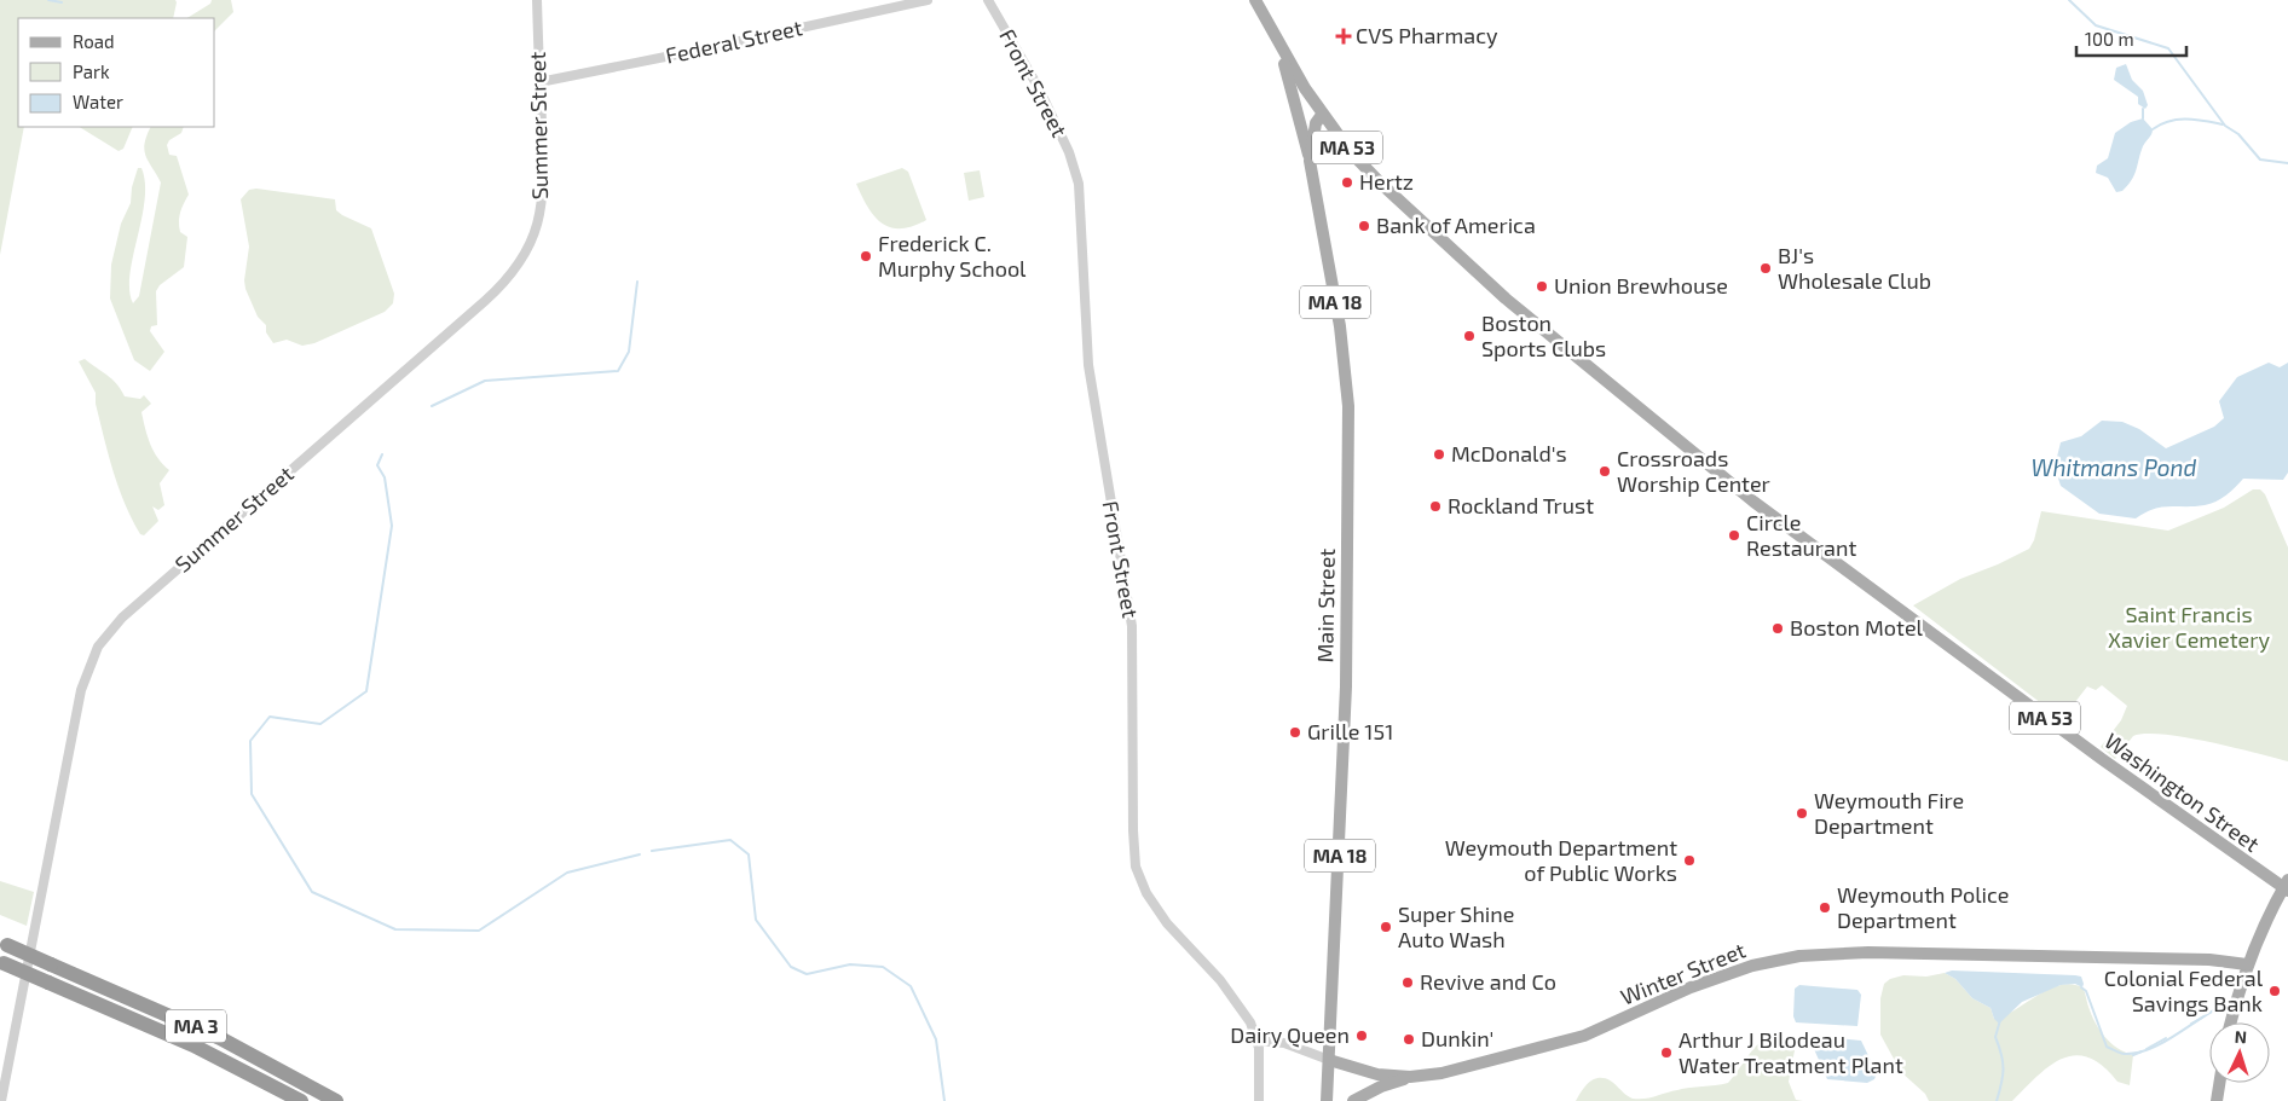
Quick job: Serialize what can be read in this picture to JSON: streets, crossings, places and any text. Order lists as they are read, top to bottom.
{
  "streets": {
    "highway": ["MA 3"],
    "main road": [
      "MA 53",
      "MA 18",
      "Main Street",
      "Washington Street",
      "Winter Street"
    ],
    "street": ["Federal Street", "Front Street", "Summer Street"]
  },
  "crossings": [
    ["Federal Street", "Summer Street"],
    ["Front Street", "Winter Street"],
    ["MA 18", "Main Street"],
    ["Main Street", "Washington Street"],
    ["Main Street", "Winter Street"]
  ],
  "water": ["Whitmans Pond"],
  "parks": ["Saint Francis Xavier Cemetery"],
  "places": {
    "health": ["CVS Pharmacy"],
    "other": [
      "Hertz",
      "Bank of America",
      "Frederick C. Murphy School",
      "BJ's Wholesale Club",
      "Union Brewhouse",
      "Boston Sports Clubs",
      "McDonald's",
      "Crossroads Worship Center",
      "Rockland Trust",
      "Circle Restaurant",
      "Boston Motel",
      "Grille 151",
      "Weymouth Fire Department",
      "Weymouth Department of Public Works",
      "Weymouth Police Department",
      "Super Shine Auto Wash",
      "Revive and Co",
      "Colonial Federal Savings Bank",
      "Dairy Queen",
      "Dunkin'",
      "Arthur J Bilodeau Water Treatment Plant"
    ]
  },
  "legend": ["Road", "Park", "Water"],
  "scale_bar": "100 m",
  "north": "top"
}
